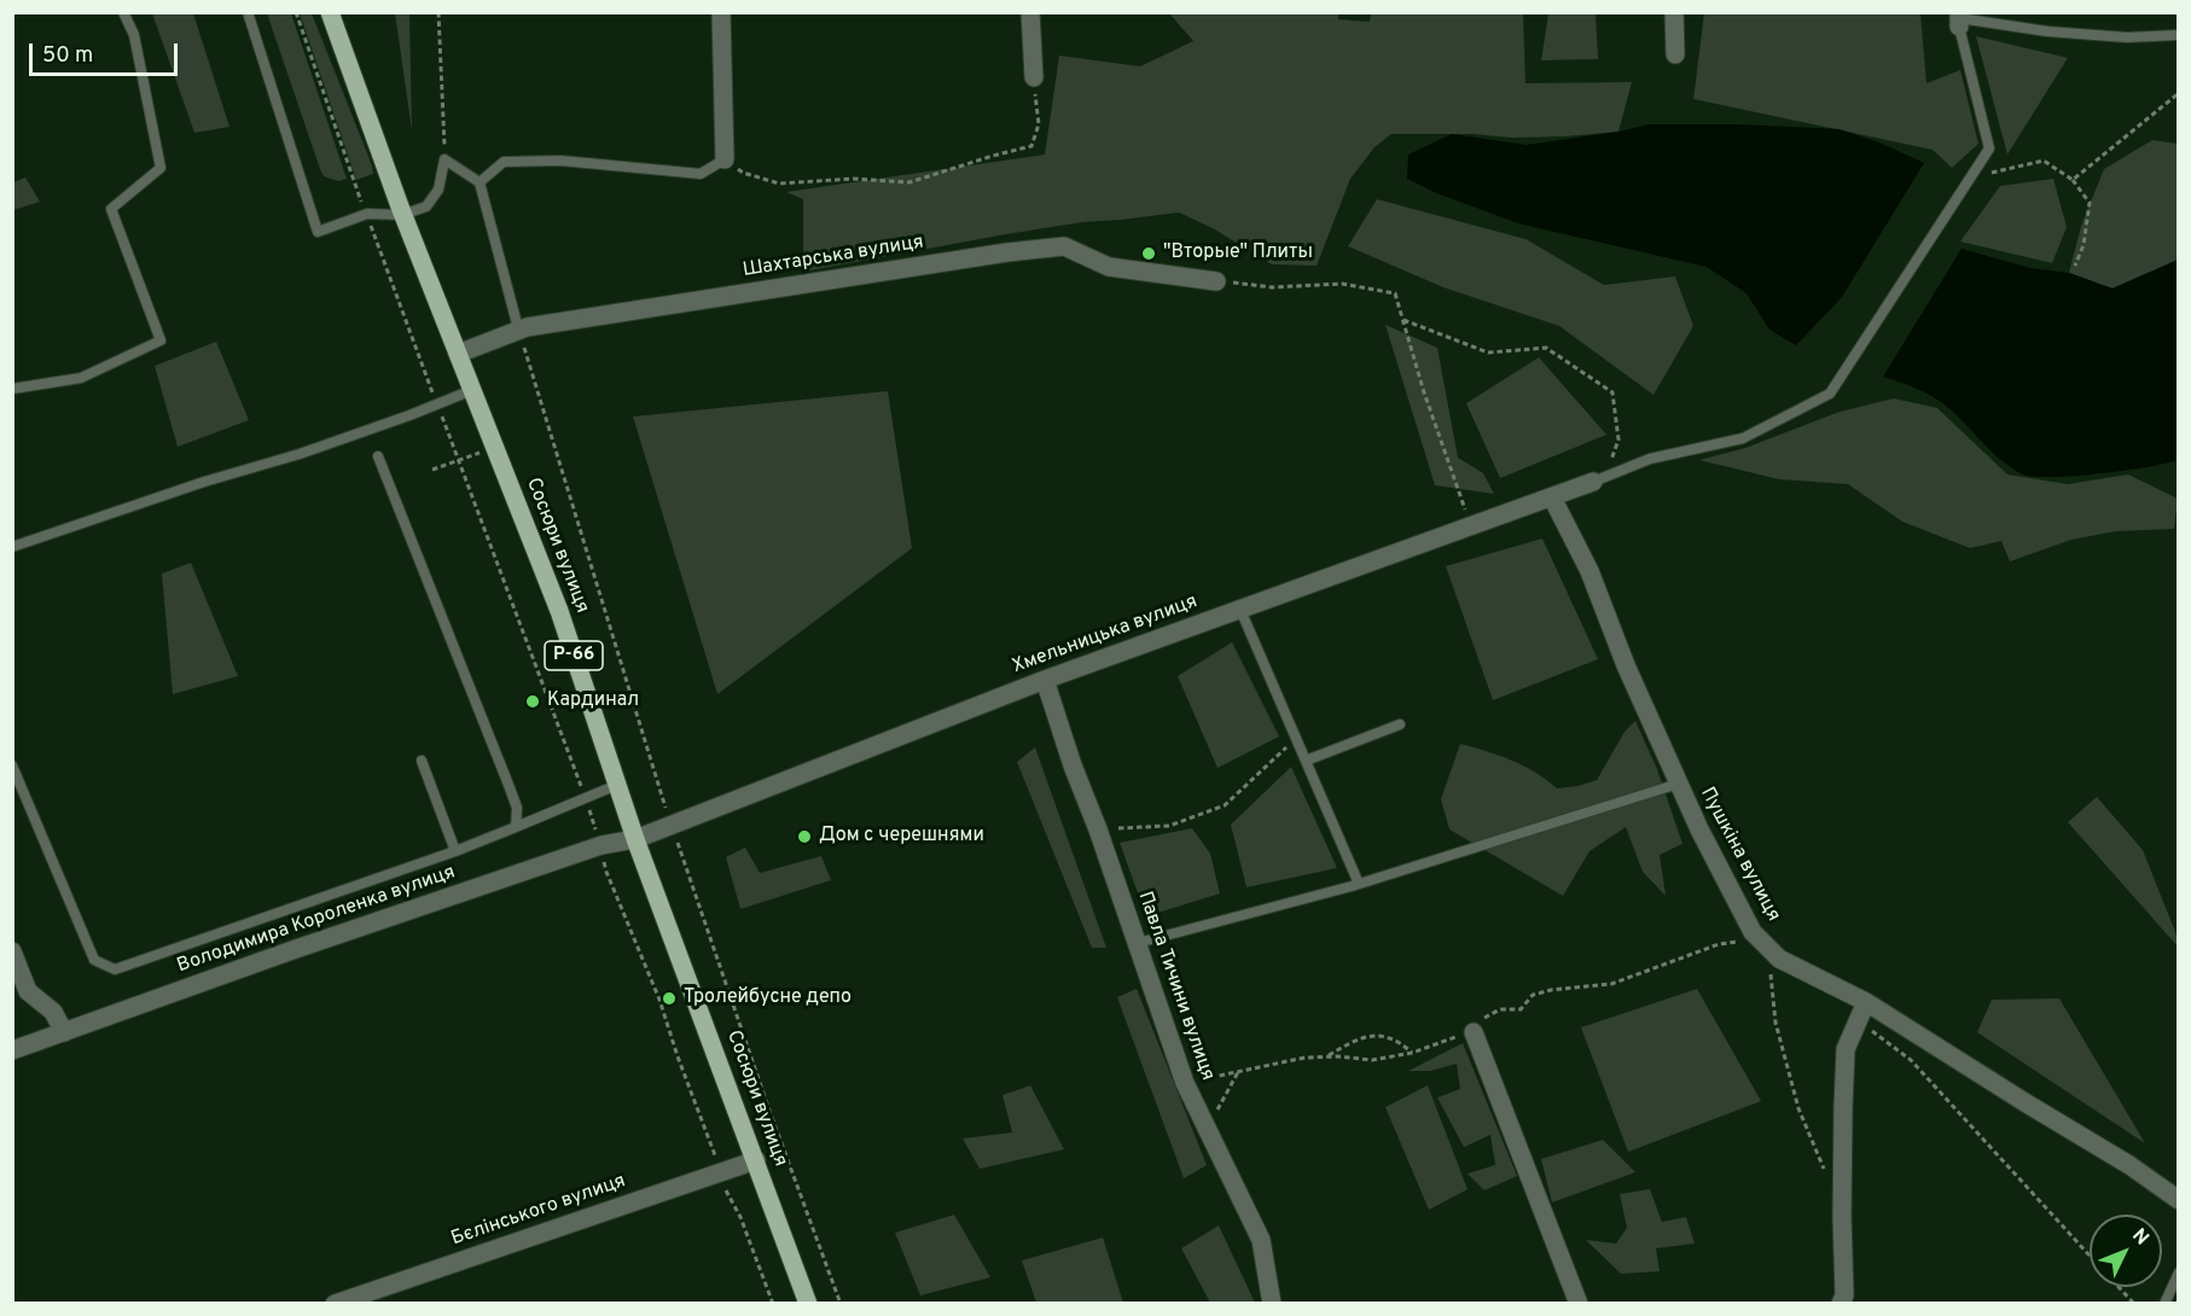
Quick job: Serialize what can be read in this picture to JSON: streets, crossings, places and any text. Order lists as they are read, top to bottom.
{
  "streets": {
    "main road": ["Сосюри вулиця", "Р-66"],
    "street": [
      "Шахтарська вулиця",
      "Хмельницька вулиця",
      "Пушкіна вулиця",
      "Володимира Короленка вулиця",
      "Павла Тичини вулиця",
      "Бєлінського вулиця"
    ]
  },
  "crossings": [
    ["Шахтарська вулиця", "Сосюри вулиця"],
    ["Сосюри вулиця", "Хмельницька вулиця"],
    ["Сосюри вулиця", "Володимира Короленка вулиця"],
    ["Сосюри вулиця", "Бєлінського вулиця"],
    ["Хмельницька вулиця", "Пушкіна вулиця"],
    ["Хмельницька вулиця", "Володимира Короленка вулиця"],
    ["Хмельницька вулиця", "Павла Тичини вулиця"]
  ],
  "places": [
    "\"Вторые\" Плиты",
    "Кардинал",
    "Дом с черешнями",
    "Тролейбусне депо"
  ],
  "scale_bar": "50 m",
  "north": "top right"
}
